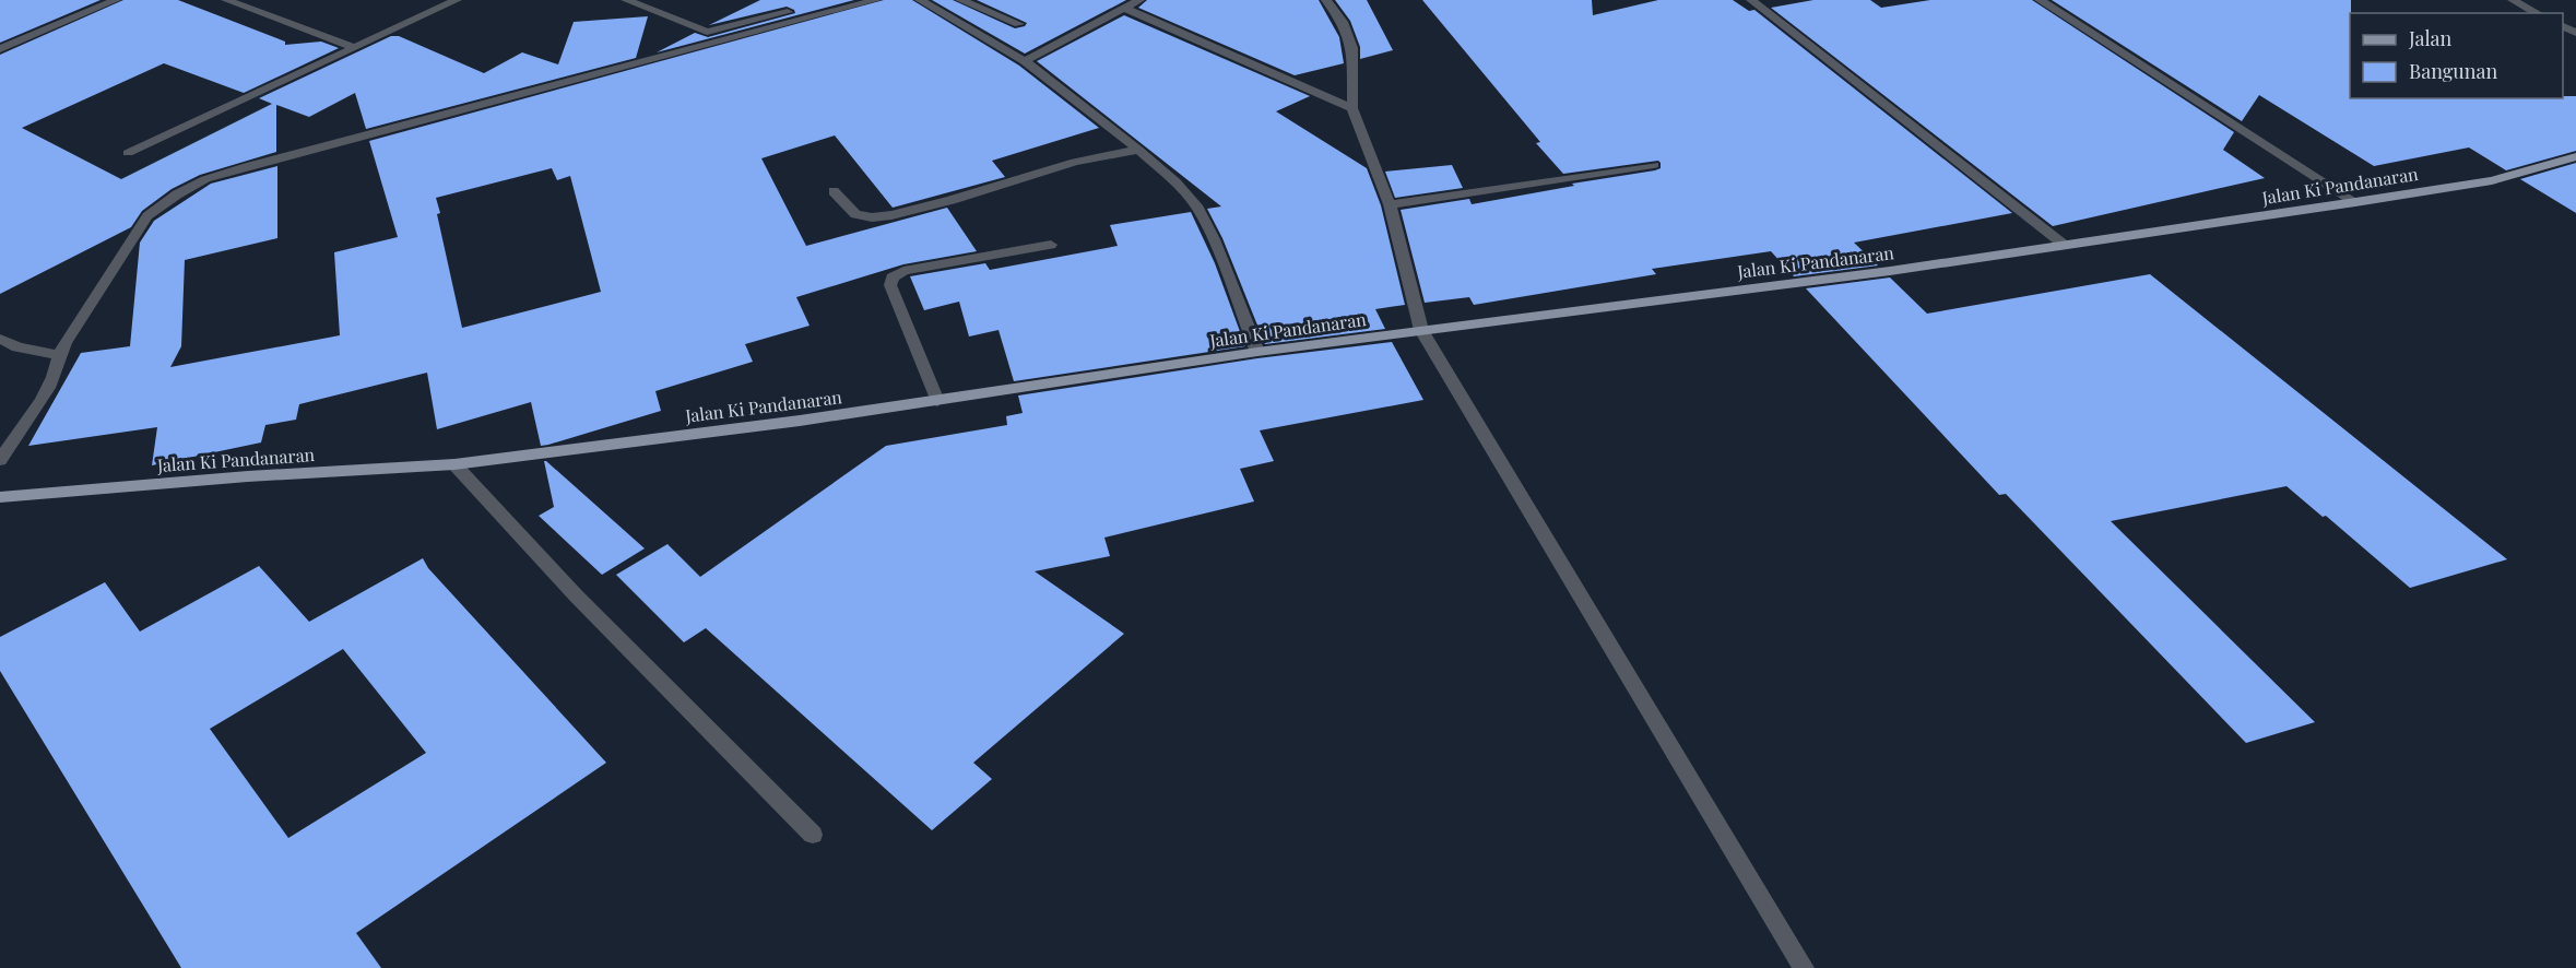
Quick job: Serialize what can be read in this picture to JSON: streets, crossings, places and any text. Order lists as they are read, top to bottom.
{
  "streets": {
    "main road": ["Jalan Ki Pandanaran"]
  },
  "legend": ["Jalan", "Bangunan"]
}
